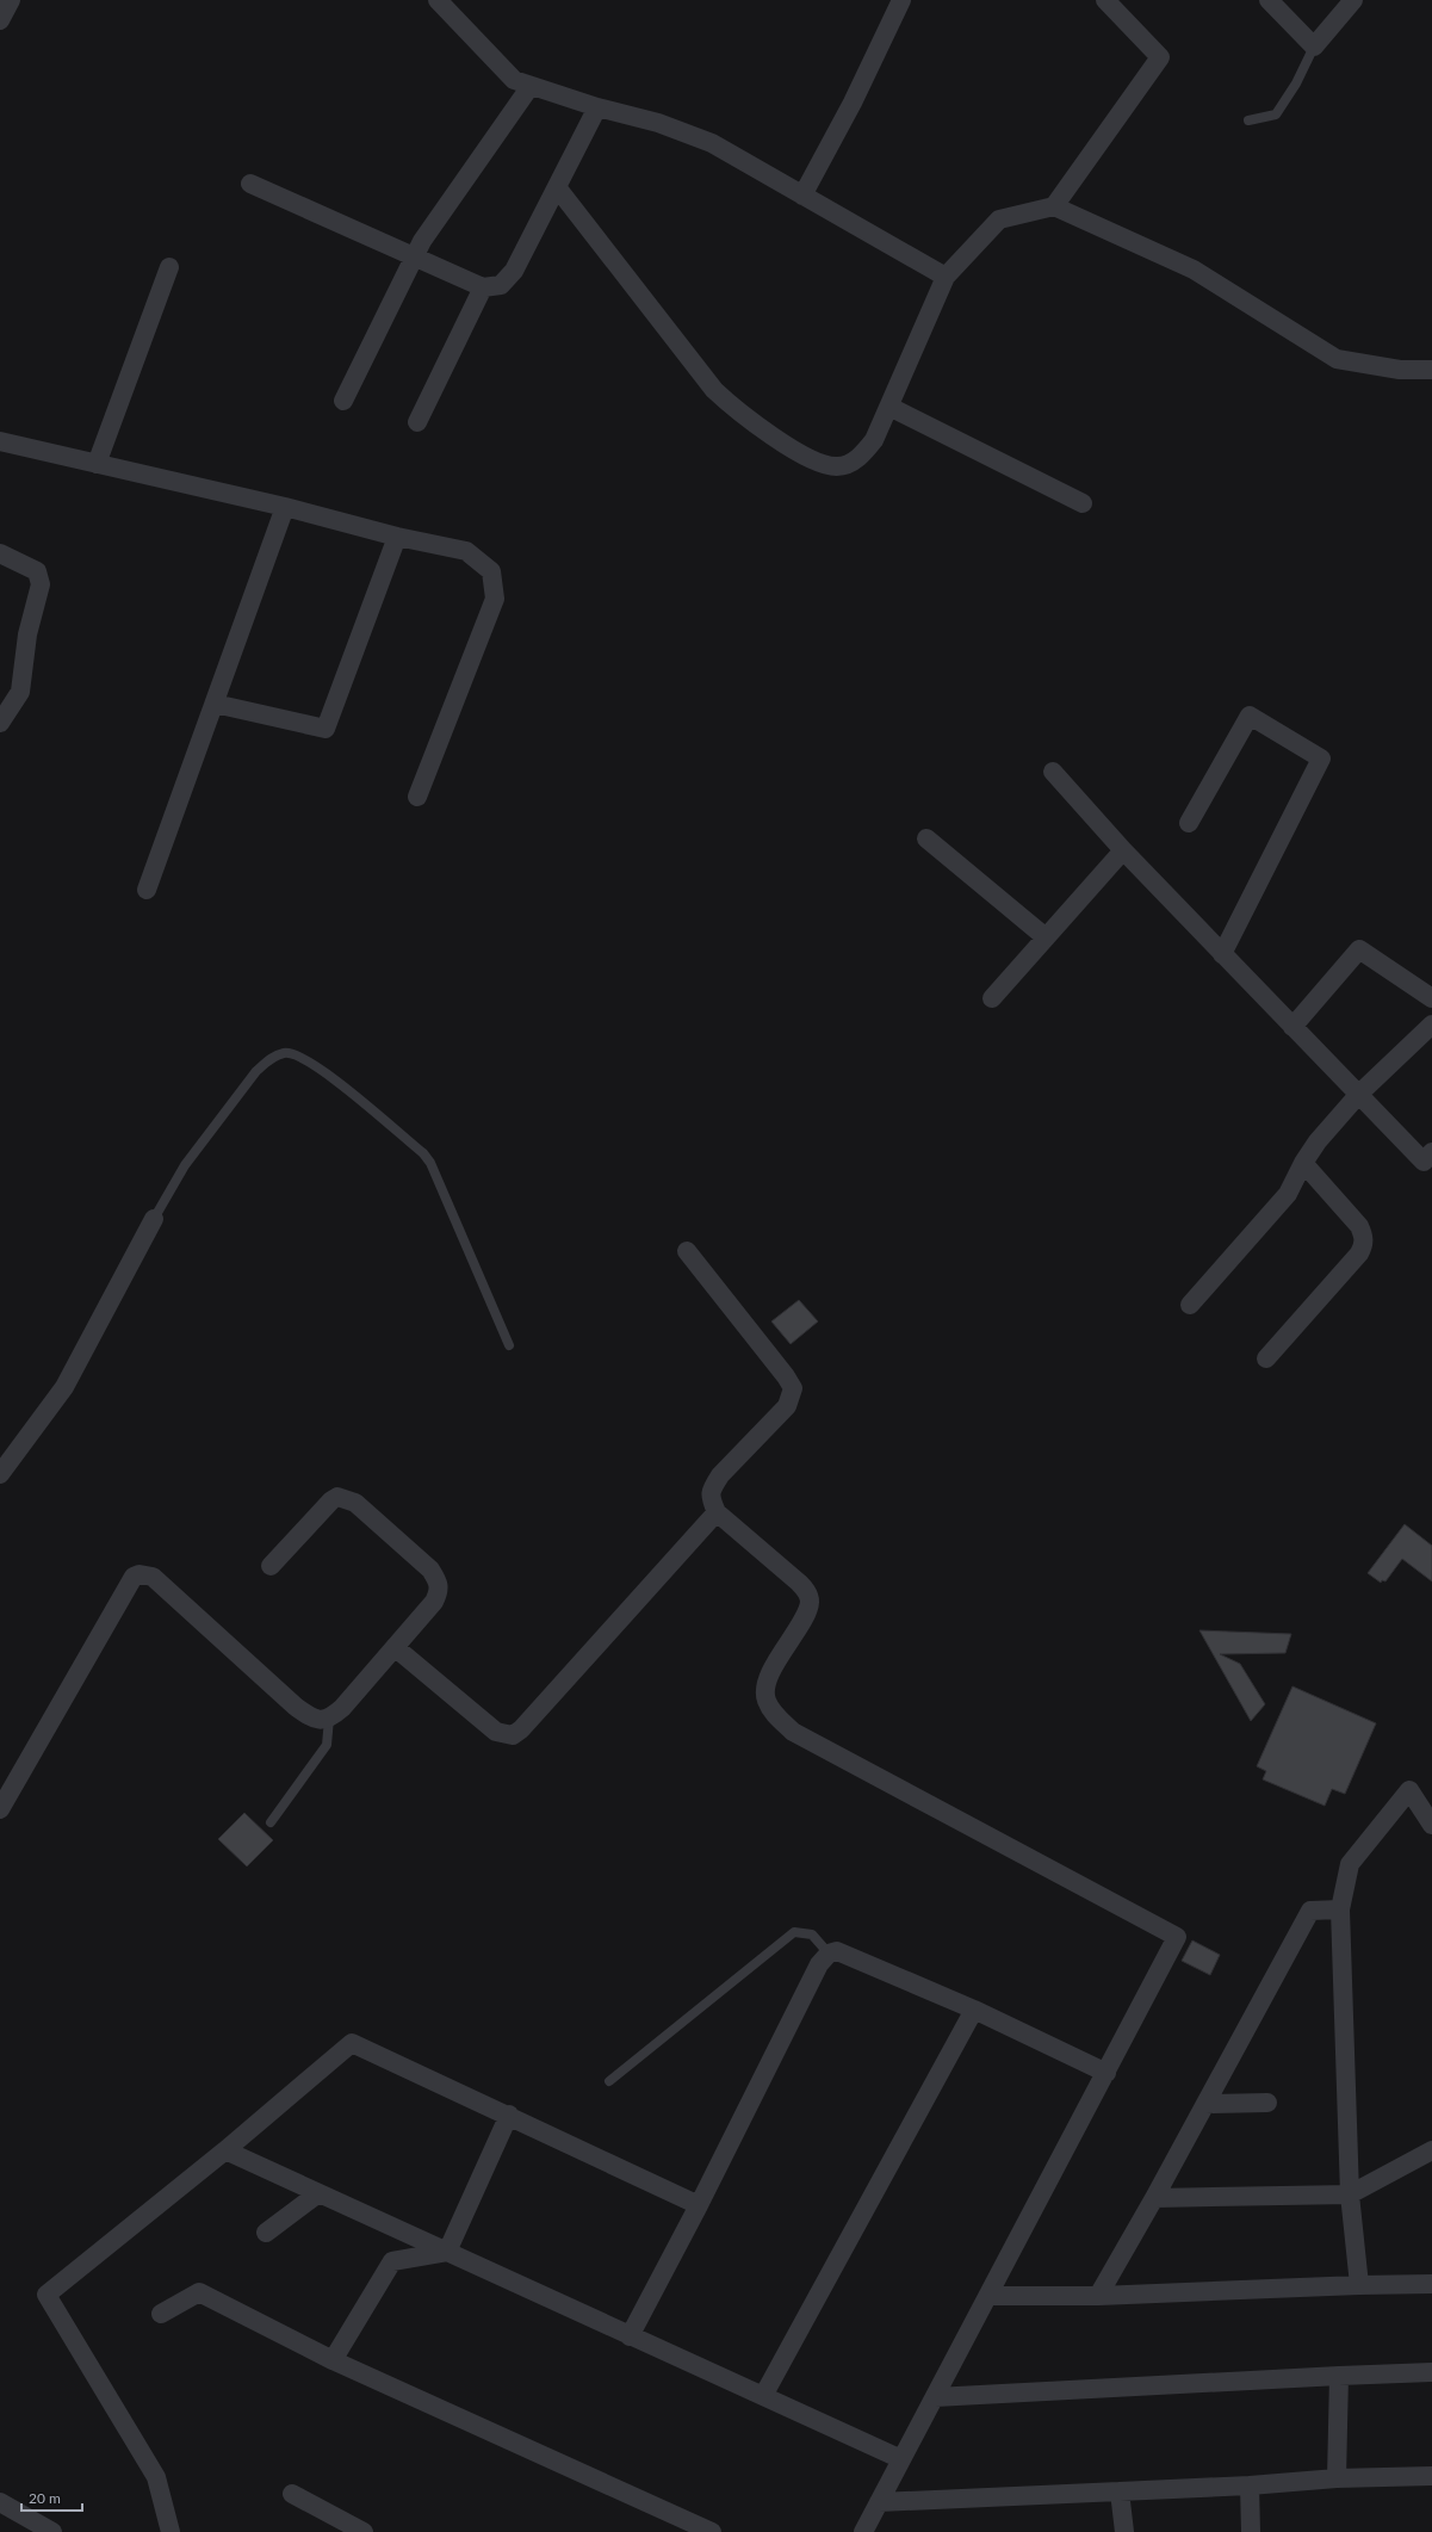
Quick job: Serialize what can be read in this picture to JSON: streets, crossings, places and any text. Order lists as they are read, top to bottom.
{
  "scale_bar": "20 m"
}
